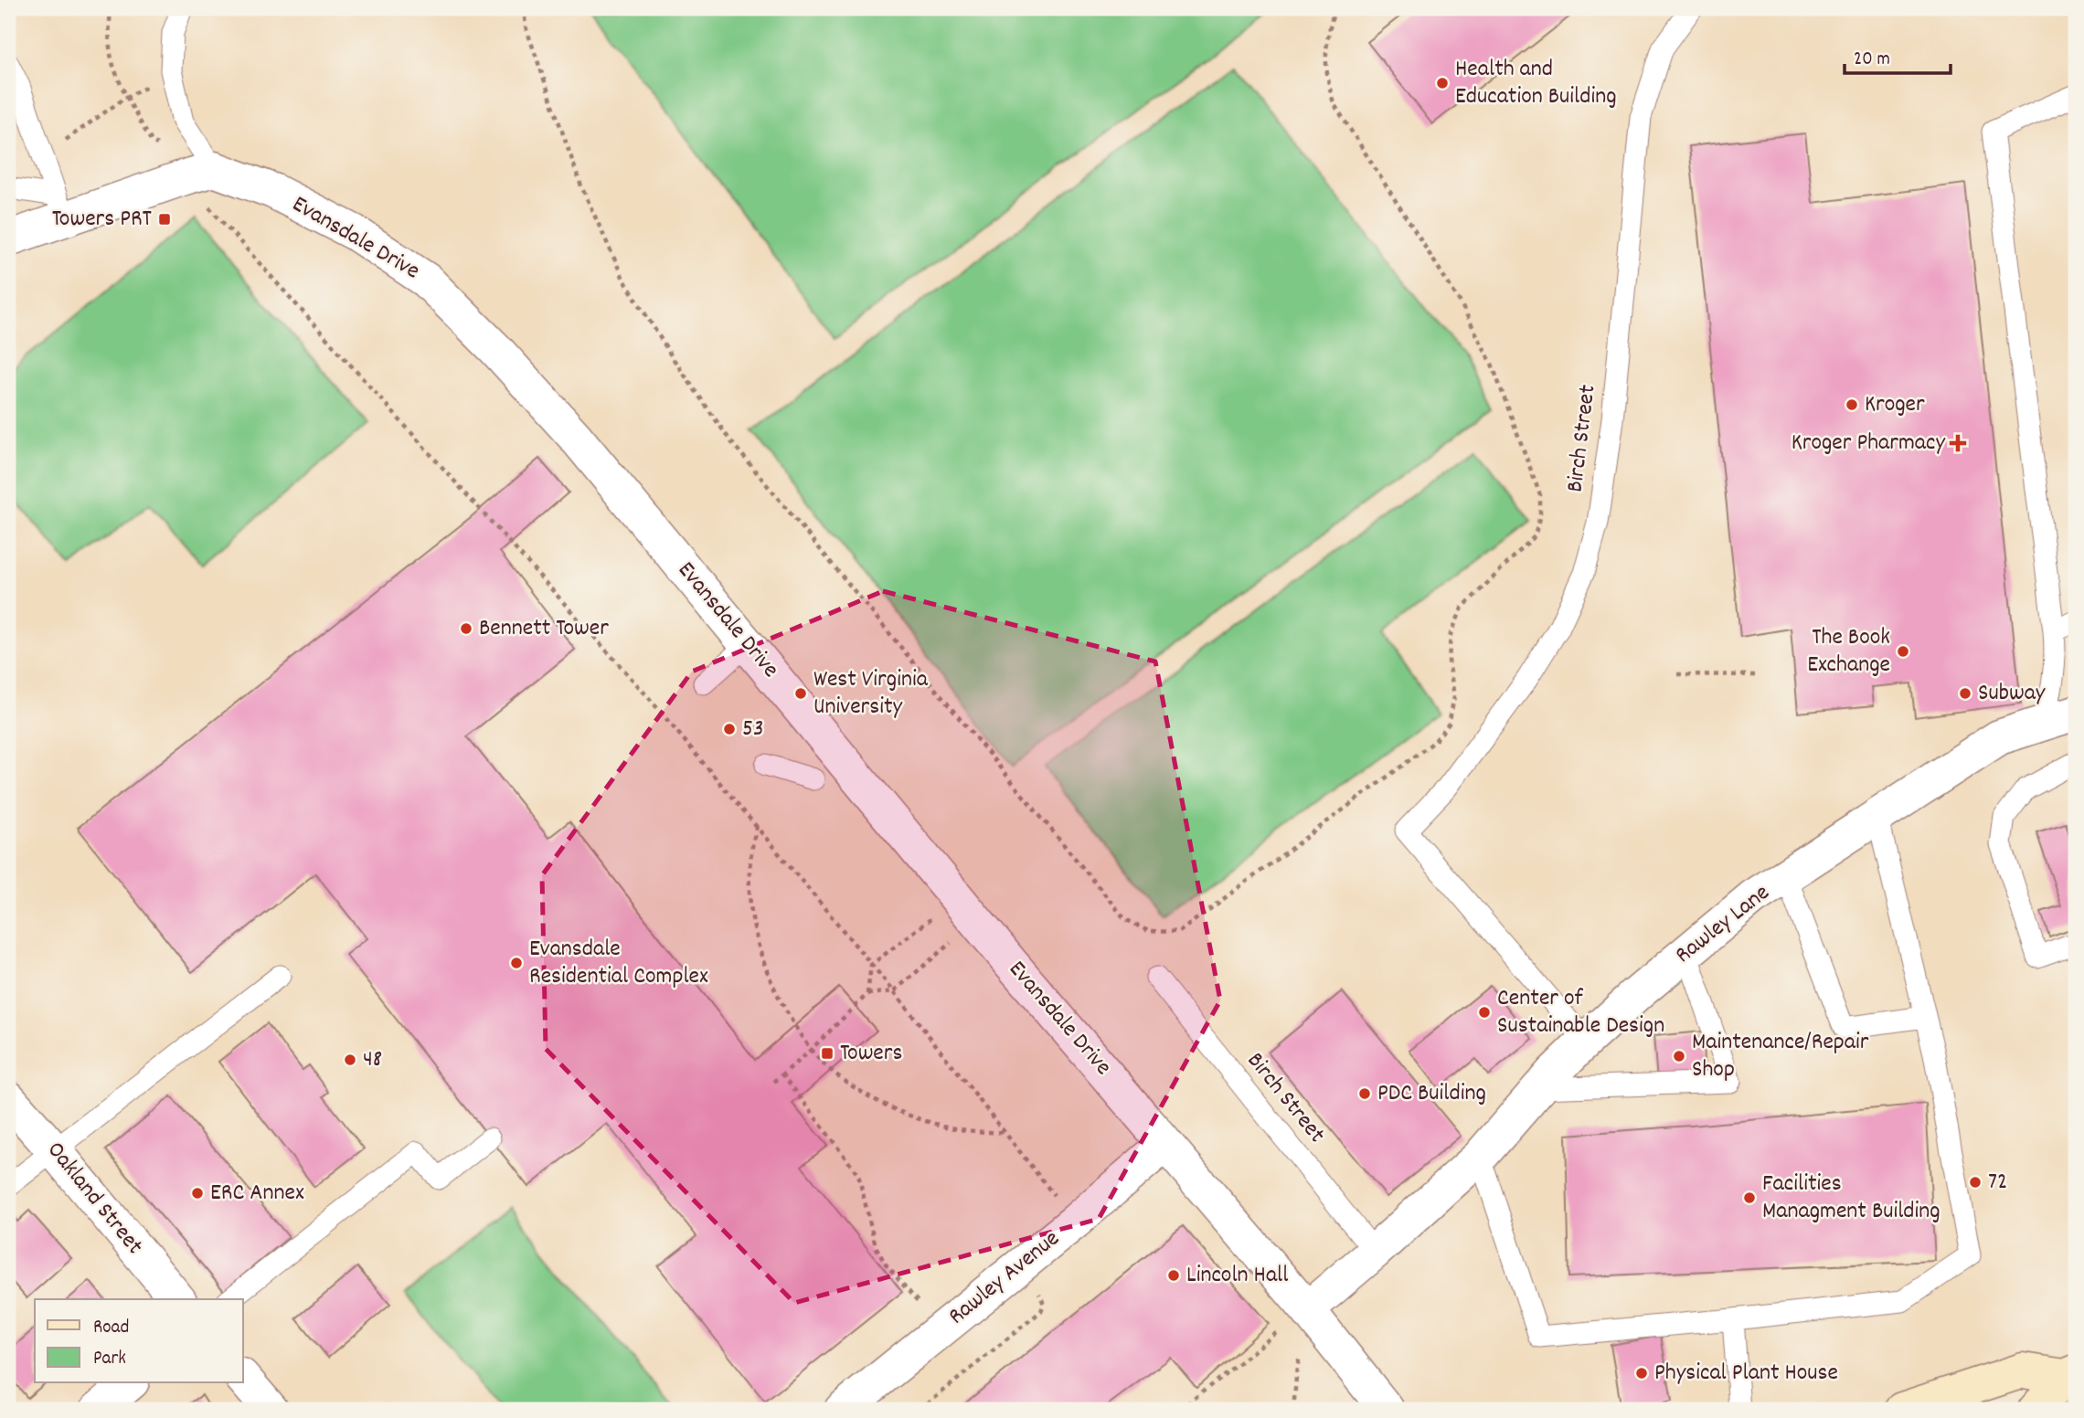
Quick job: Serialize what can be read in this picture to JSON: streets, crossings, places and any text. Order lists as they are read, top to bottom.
{
  "streets": {
    "street": [
      "Evansdale Drive",
      "Rawley Lane",
      "Oakland Street",
      "Rawley Avenue"
    ],
    "lane": ["Birch Street"]
  },
  "crossings": [
    ["Evansdale Drive", "Rawley Lane"],
    ["Evansdale Drive", "Rawley Avenue"],
    ["Birch Street", "Rawley Lane"]
  ],
  "places": {
    "other": [
      "Health and Education Building",
      "Kroger",
      "Bennett Tower",
      "The Book Exchange",
      "West Virginia University",
      "Subway",
      "53",
      "Evansdale Residential Complex",
      "Center of Sustainable Design",
      "Maintenance/Repair Shop",
      "48",
      "PDC Building",
      "72",
      "ERC Annex",
      "Facilities Managment Building",
      "Lincoln Hall",
      "Physical Plant House"
    ],
    "transit": ["Towers PRT", "Towers"],
    "health": ["Kroger Pharmacy"]
  },
  "legend": ["Road", "Park"],
  "scale_bar": "20 m"
}
